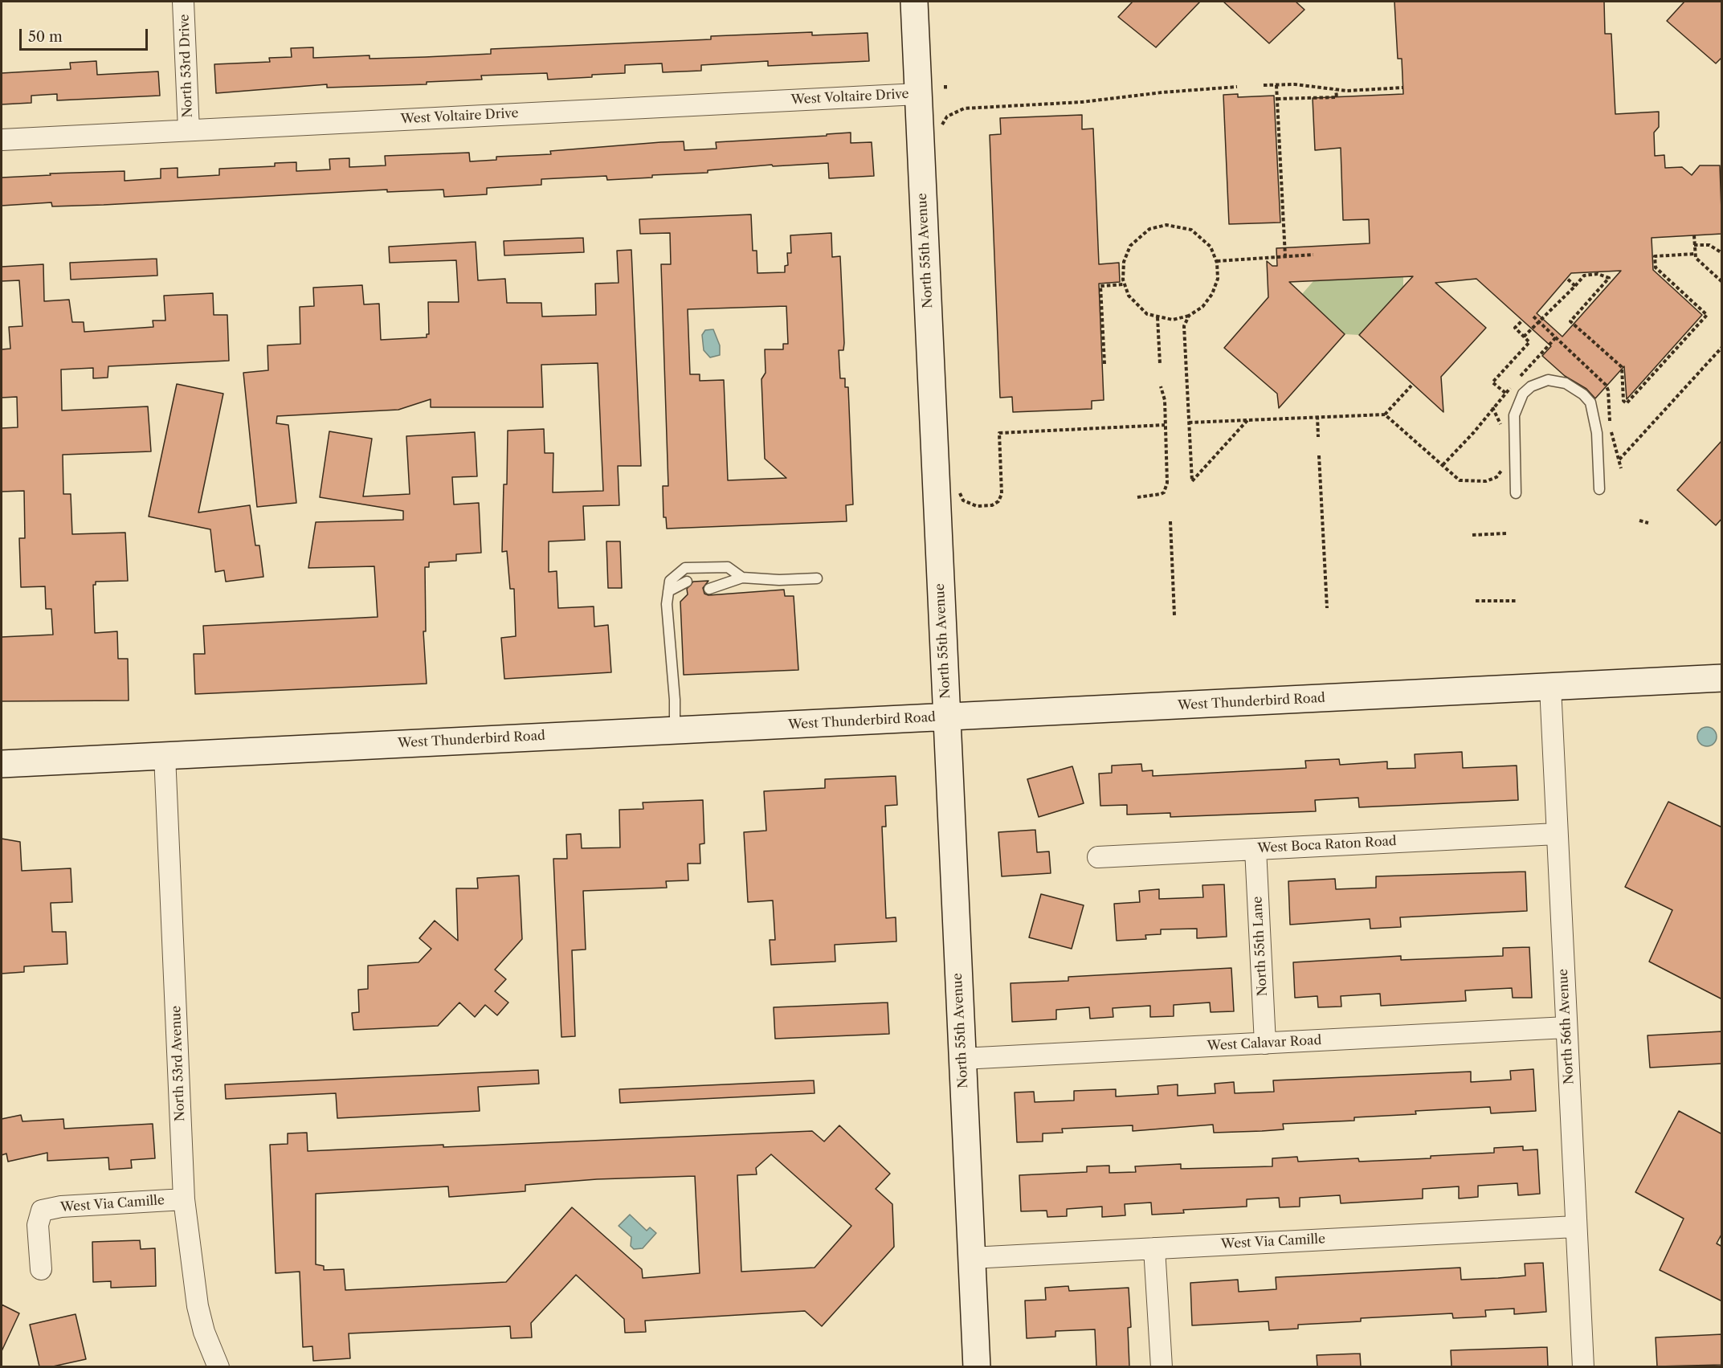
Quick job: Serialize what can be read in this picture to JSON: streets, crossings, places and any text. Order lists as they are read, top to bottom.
{
  "streets": {
    "main road": ["North 55th Avenue", "West Thunderbird Road"],
    "street": [
      "North 53rd Drive",
      "West Voltaire Drive",
      "West Boca Raton Road",
      "North 55th Lane",
      "North 56th Avenue",
      "West Calavar Road",
      "North 53rd Avenue",
      "West Via Camille"
    ]
  },
  "crossings": [
    ["North 53rd Drive", "West Voltaire Drive"],
    ["West Voltaire Drive", "North 55th Avenue"],
    ["North 55th Avenue", "West Thunderbird Road"],
    ["North 55th Avenue", "West Calavar Road"],
    ["North 55th Avenue", "West Via Camille"],
    ["West Thunderbird Road", "North 56th Avenue"],
    ["West Thunderbird Road", "North 53rd Avenue"],
    ["West Boca Raton Road", "North 55th Lane"],
    ["West Boca Raton Road", "North 56th Avenue"],
    ["North 55th Lane", "West Calavar Road"],
    ["North 56th Avenue", "West Calavar Road"],
    ["North 56th Avenue", "West Via Camille"],
    ["North 53rd Avenue", "West Via Camille"]
  ],
  "scale_bar": "50 m"
}
